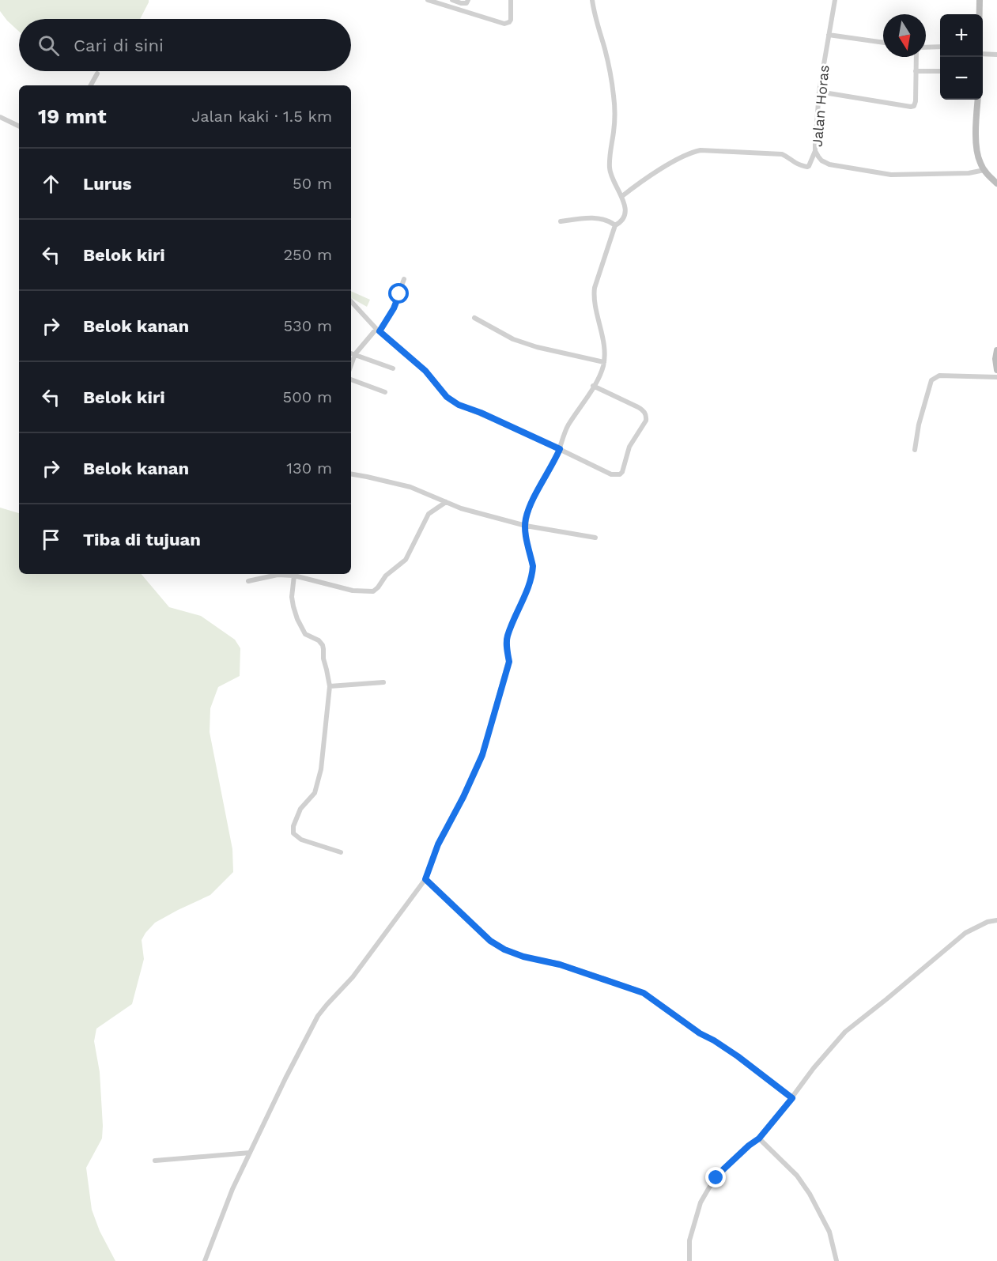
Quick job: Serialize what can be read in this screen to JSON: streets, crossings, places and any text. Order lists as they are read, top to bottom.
{
  "streets": {
    "street": ["Jalan Horas"]
  },
  "north": "bottom",
  "page": {
    "map_buttons": ["+", "−"],
    "search": "Cari di sini",
    "heading": ["19 mnt", "Jalan kaki · 1.5 km"],
    "list": [
      ["Lurus", "50 m"],
      ["Belok kiri", "250 m"],
      ["Belok kanan", "530 m"],
      ["Belok kiri", "500 m"],
      ["Belok kanan", "130 m"],
      "Tiba di tujuan"
    ]
  }
}
